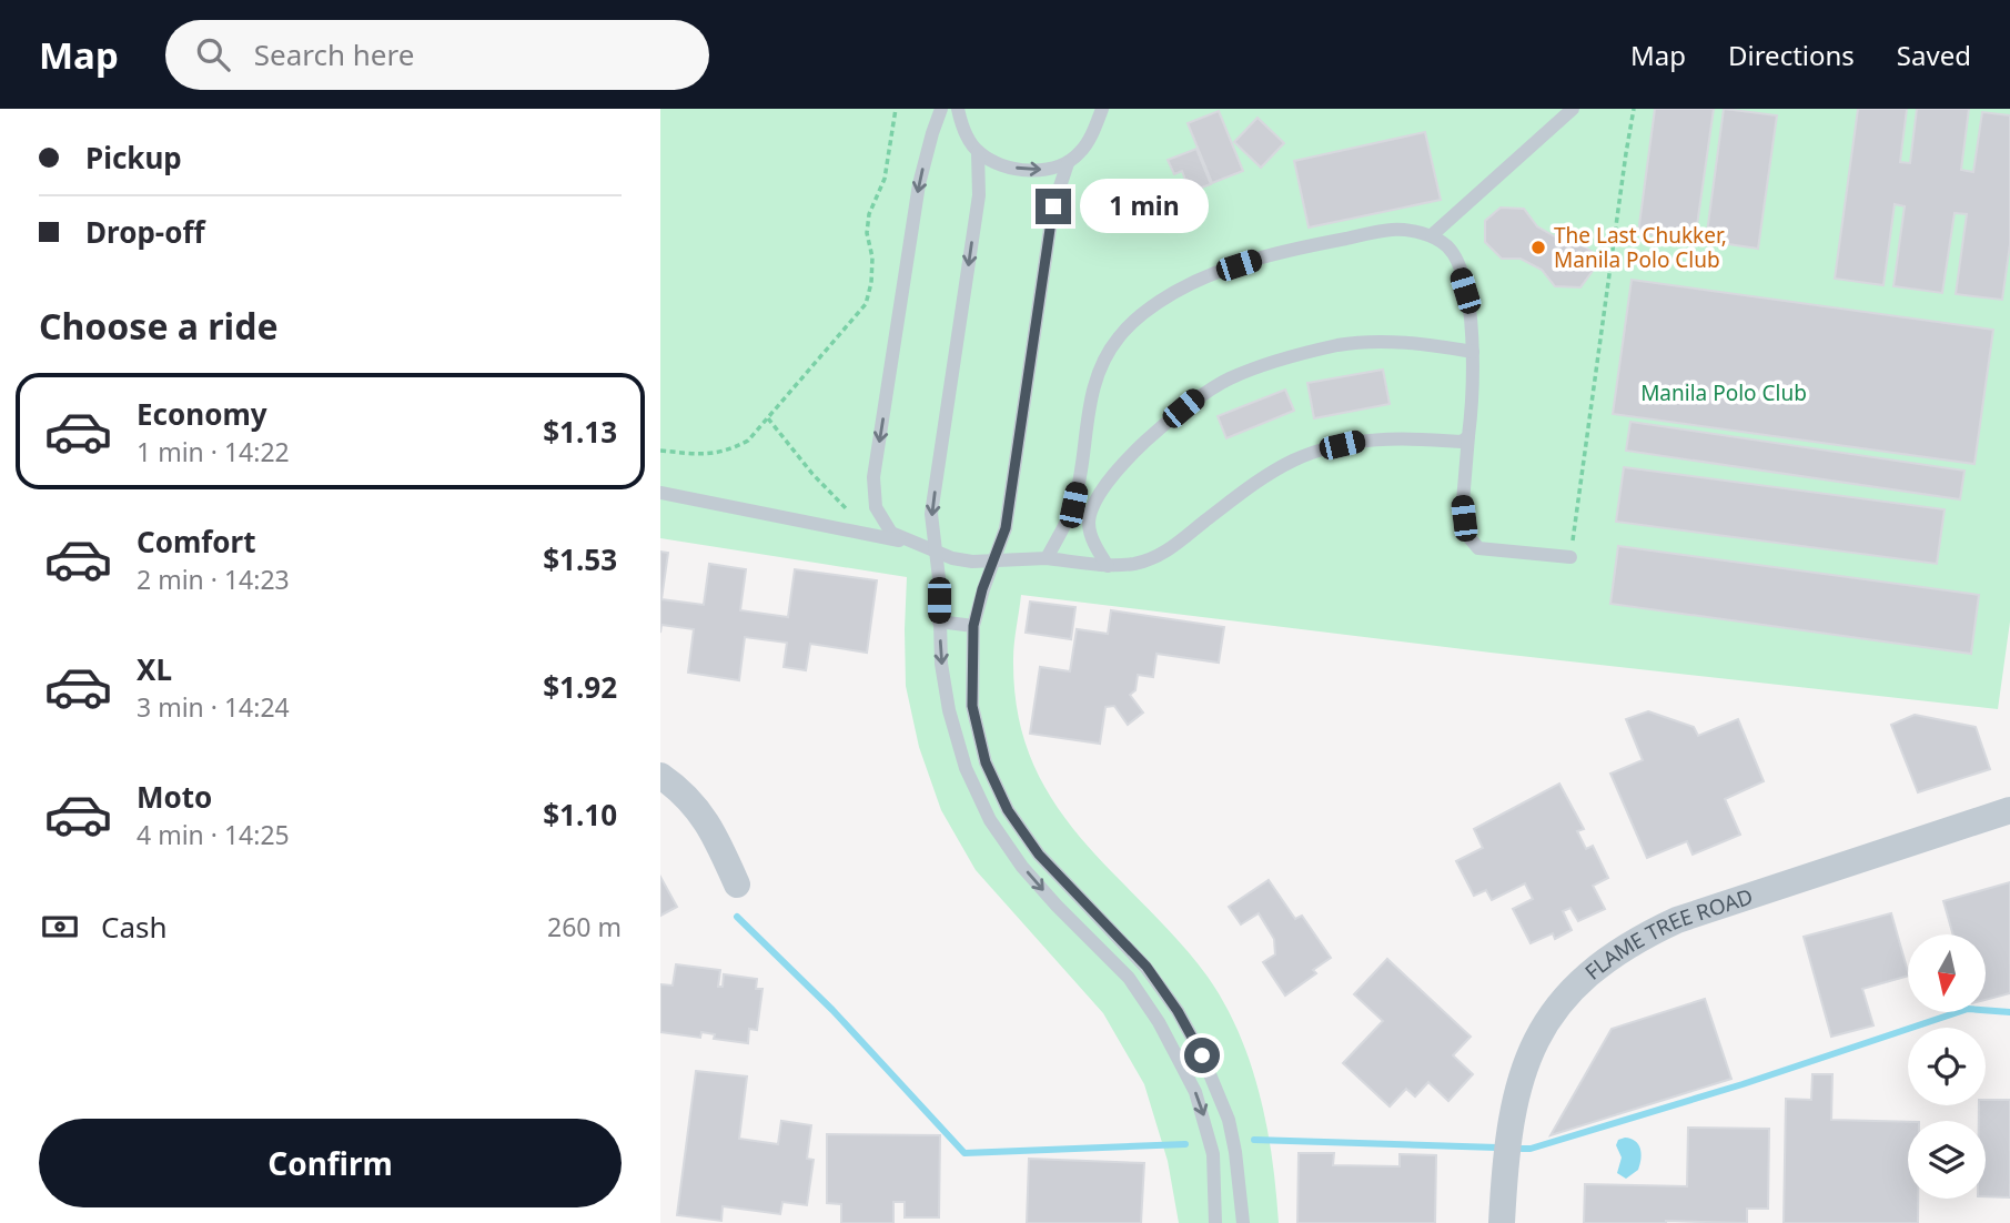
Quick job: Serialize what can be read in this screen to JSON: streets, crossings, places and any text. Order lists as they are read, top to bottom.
{
  "streets": {
    "street": ["FLAME TREE ROAD"]
  },
  "parks": ["Manila Polo Club"],
  "places": ["The Last Chukker, Manila Polo Club"],
  "north": "bottom",
  "page": {
    "header": "Map",
    "search": "Search here",
    "nav": ["Map", "Directions", "Saved"],
    "banner": ["Pickup", "Drop-off"],
    "bubble": "1 min",
    "heading": "Choose a ride",
    "list": [
      {
        "name": "Economy",
        "note": "1 min · 14:22",
        "value": "$1.13"
      },
      {
        "name": "Comfort",
        "note": "2 min · 14:23",
        "value": "$1.53"
      },
      {
        "name": "XL",
        "note": "3 min · 14:24",
        "value": "$1.92"
      },
      {
        "name": "Moto",
        "note": "4 min · 14:25",
        "value": "$1.10"
      }
    ],
    "pay": ["Cash", "260 m"],
    "buttons": "Confirm"
  }
}
